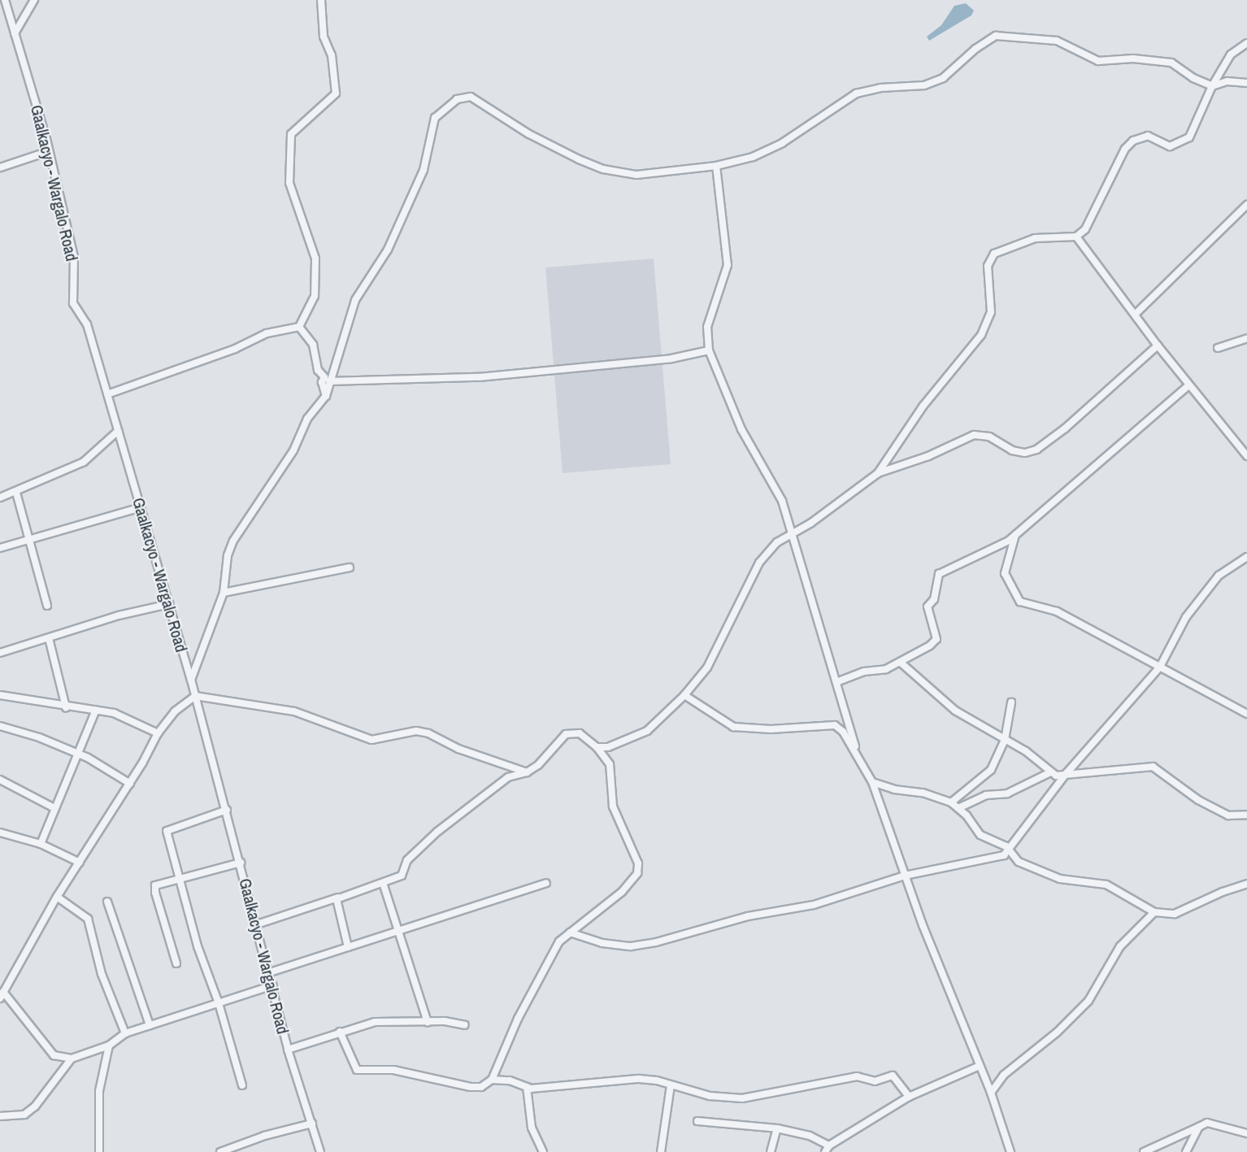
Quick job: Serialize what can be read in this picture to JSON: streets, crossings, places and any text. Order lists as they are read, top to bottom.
{
  "streets": {
    "street": ["Gaalkacyo - Wargalo Road"]
  }
}
